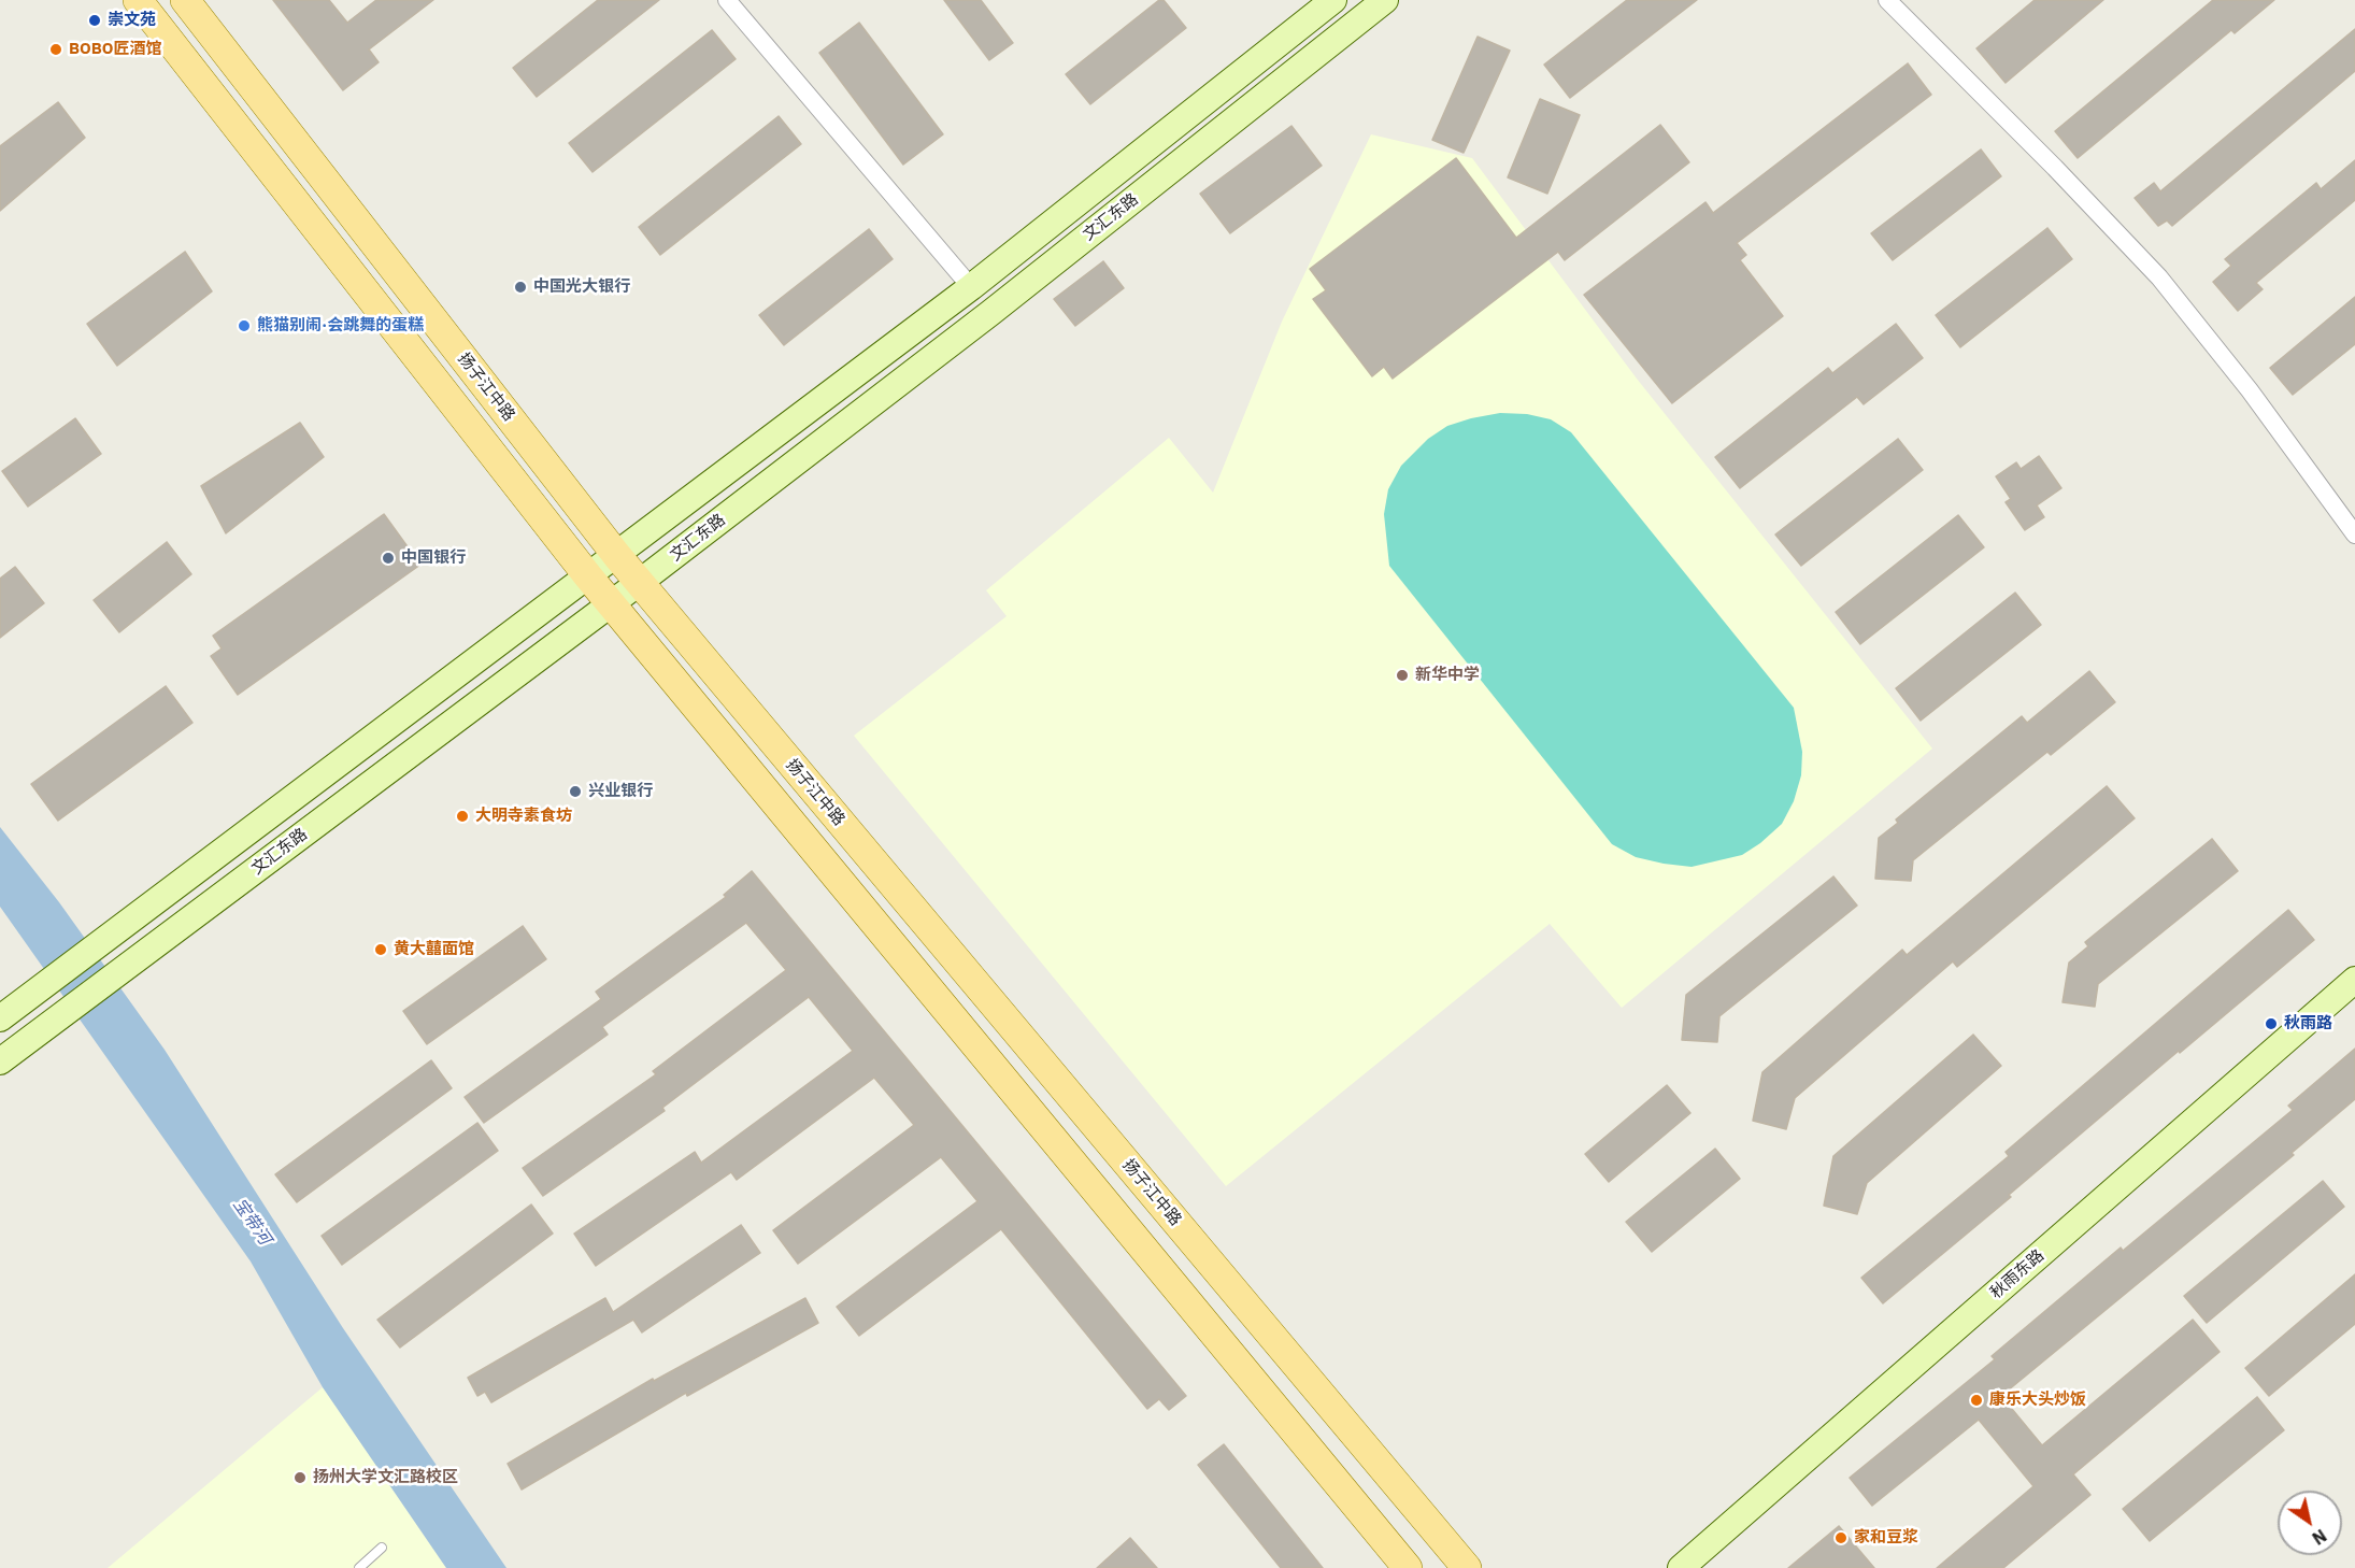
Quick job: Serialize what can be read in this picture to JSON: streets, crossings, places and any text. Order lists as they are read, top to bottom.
{
  "streets": {
    "main road": ["文汇东路", "扬子江中路", "秋雨东路"]
  },
  "crossings": [
    ["文汇东路", "扬子江中路"]
  ],
  "water": ["宝带河"],
  "places": [
    "崇文苑",
    "BOBO匠酒馆",
    "中国光大银行",
    "熊猫别闹·会跳舞的蛋糕",
    "中国银行",
    "新华中学",
    "兴业银行",
    "大明寺素食坊",
    "黄大囍面馆",
    "秋雨路",
    "康乐大头炒饭",
    "扬州大学文汇路校区",
    "家和豆浆"
  ],
  "north": "bottom right"
}
